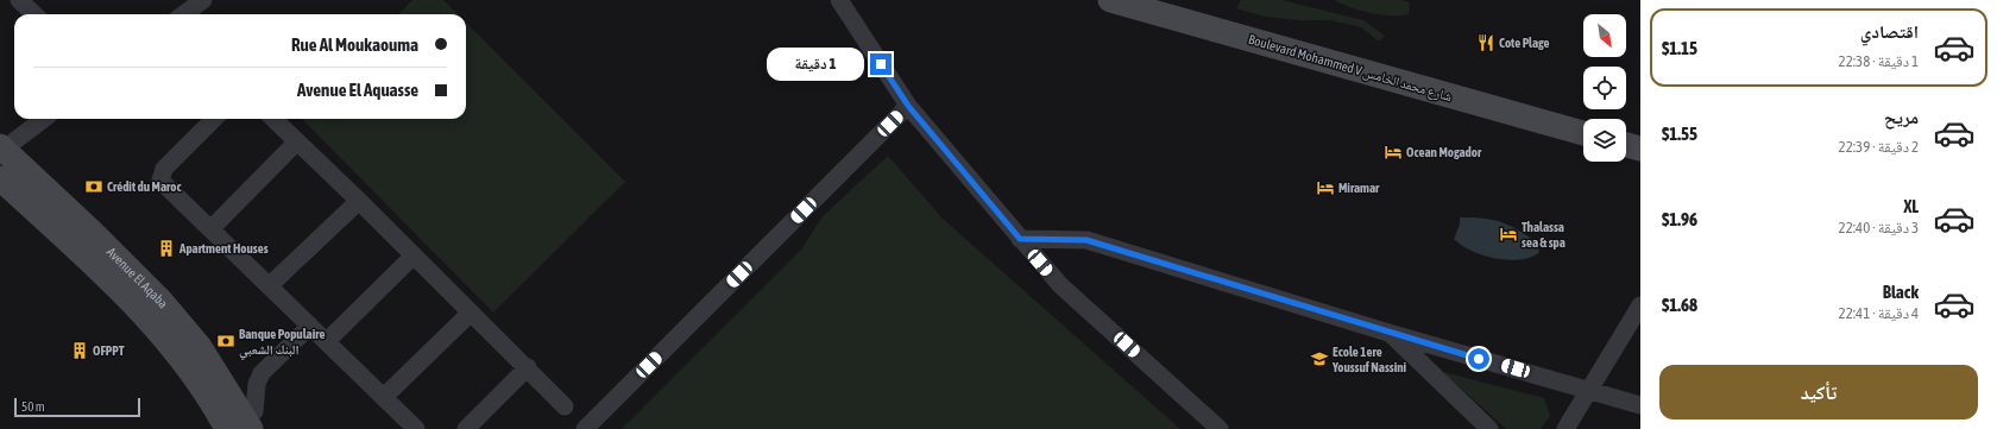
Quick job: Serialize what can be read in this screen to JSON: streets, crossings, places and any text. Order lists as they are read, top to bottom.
{
  "streets": {
    "main road": ["Boulevard Mohammed V شارع محمد الخامس", "Avenue El Aqaba"]
  },
  "places": {
    "restaurant": ["Cote Plage"],
    "hotel": ["Ocean Mogador", "Miramar", "Thalassa sea & spa"],
    "bank": ["Crédit du Maroc", "Banque Populaire البنك الشعبي"],
    "building": ["Apartment Houses", "OFPPT"],
    "school or university": ["Ecole 1ere Youssuf Nassini"]
  },
  "scale_bar": "50 m",
  "north": "bottom right",
  "page": {
    "list": [
      {
        "name": "اقتصادي",
        "note": "1 دقيقة · 22:38",
        "value": "$1.15"
      },
      {
        "name": "مريح",
        "note": "2 دقيقة · 22:39",
        "value": "$1.55"
      },
      {
        "name": "XL",
        "note": "3 دقيقة · 22:40",
        "value": "$1.96"
      },
      {
        "name": "Black",
        "note": "4 دقيقة · 22:41",
        "value": "$1.68"
      }
    ],
    "banner": ["Rue Al Moukaouma", "Avenue El Aquasse"],
    "bubble": "1 دقيقة",
    "buttons": "تأكيد",
    "scale": "50 m"
  }
}
